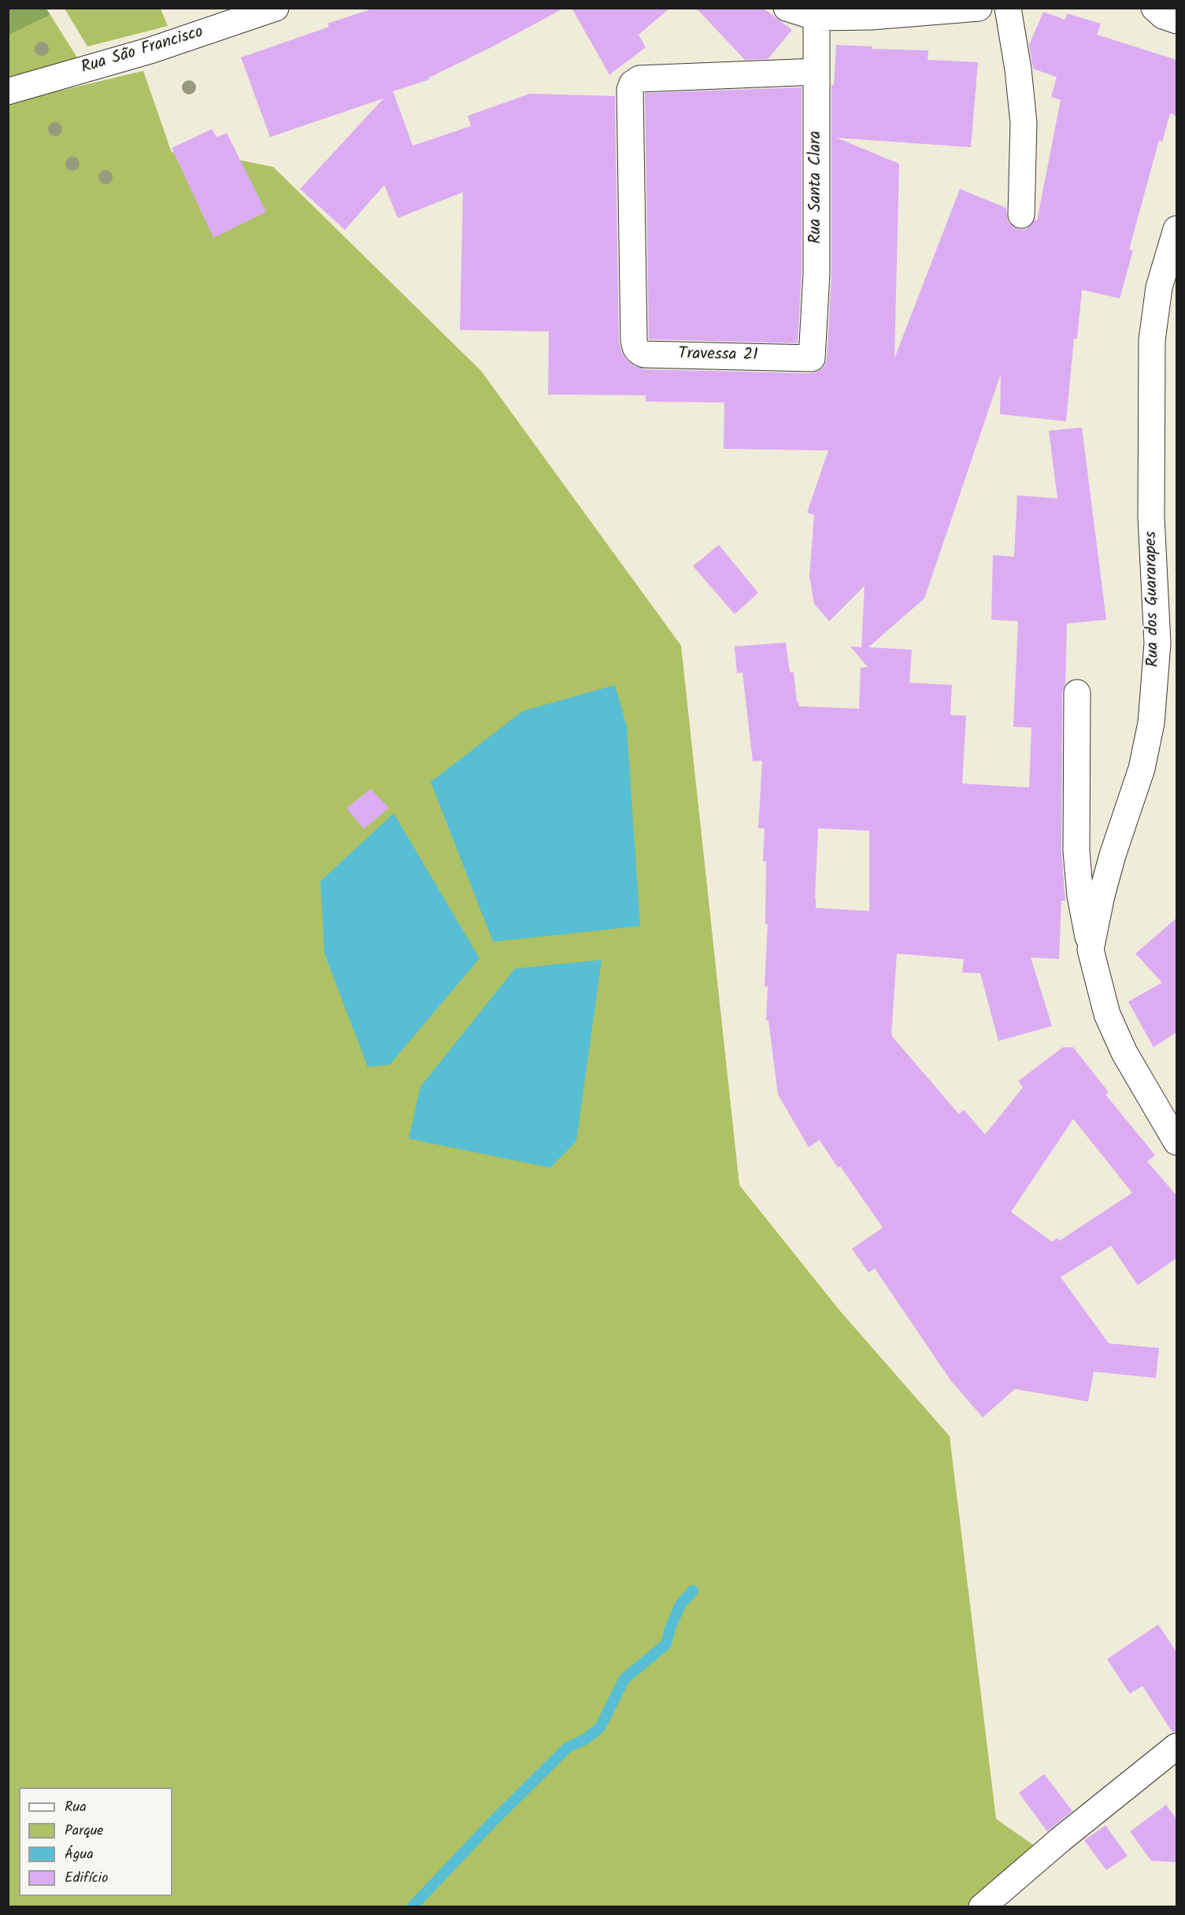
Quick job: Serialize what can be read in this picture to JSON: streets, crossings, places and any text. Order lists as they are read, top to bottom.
{
  "streets": {
    "street": [
      "Rua São Francisco",
      "Rua Santa Clara",
      "Travessa 21",
      "Rua dos Guararapes"
    ]
  },
  "crossings": [
    ["Rua Santa Clara", "Travessa 21"]
  ],
  "legend": [
    "Rua",
    "Parque",
    "Água",
    "Edifício"
  ]
}
